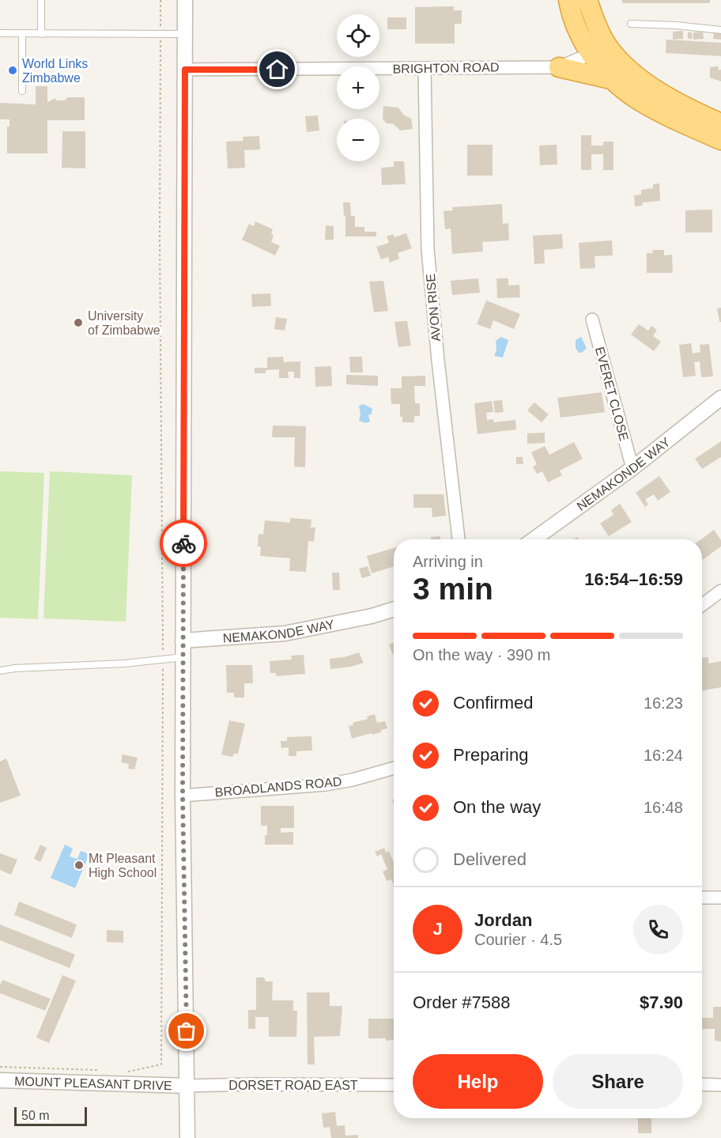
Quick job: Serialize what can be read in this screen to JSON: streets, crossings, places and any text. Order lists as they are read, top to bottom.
{
  "streets": {
    "street": [
      "BRIGHTON ROAD",
      "AVON RISE",
      "EVERET CLOSE",
      "NEMAKONDE WAY",
      "BROADLANDS ROAD",
      "MOUNT PLEASANT DRIVE",
      "DORSET ROAD EAST"
    ]
  },
  "crossings": [
    ["BRIGHTON ROAD", "AVON RISE"],
    ["EVERET CLOSE", "NEMAKONDE WAY"],
    ["MOUNT PLEASANT DRIVE", "DORSET ROAD EAST"]
  ],
  "places": ["World Links Zimbabwe", "University of Zimbabwe", "Mt Pleasant High School"],
  "scale_bar": "50 m",
  "page": {
    "map_buttons": ["+", "−"],
    "heading": ["3 min", "Arriving in", "16:54–16:59"],
    "panel": [
      "Jordan",
      "Courier · 4.5",
      "Order #7588",
      "$7.90"
    ],
    "bar": "On the way · 390 m",
    "list": [
      ["Confirmed", "16:23"],
      ["Preparing", "16:24"],
      ["On the way", "16:48"],
      "Delivered"
    ],
    "round": "J",
    "buttons": ["Help", "Share"],
    "scale": "50 m"
  }
}
